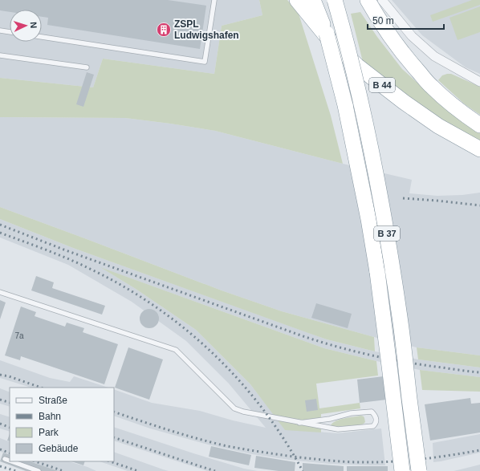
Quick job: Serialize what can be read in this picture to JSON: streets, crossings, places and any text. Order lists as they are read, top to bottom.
{
  "streets": {
    "highway": ["B 44", "B 37"]
  },
  "places": {
    "building": ["ZSPL Ludwigshafen"]
  },
  "house_numbers": ["7a"],
  "legend": [
    "Straße",
    "Bahn",
    "Park",
    "Gebäude"
  ],
  "scale_bar": "50 m",
  "north": "right"
}
